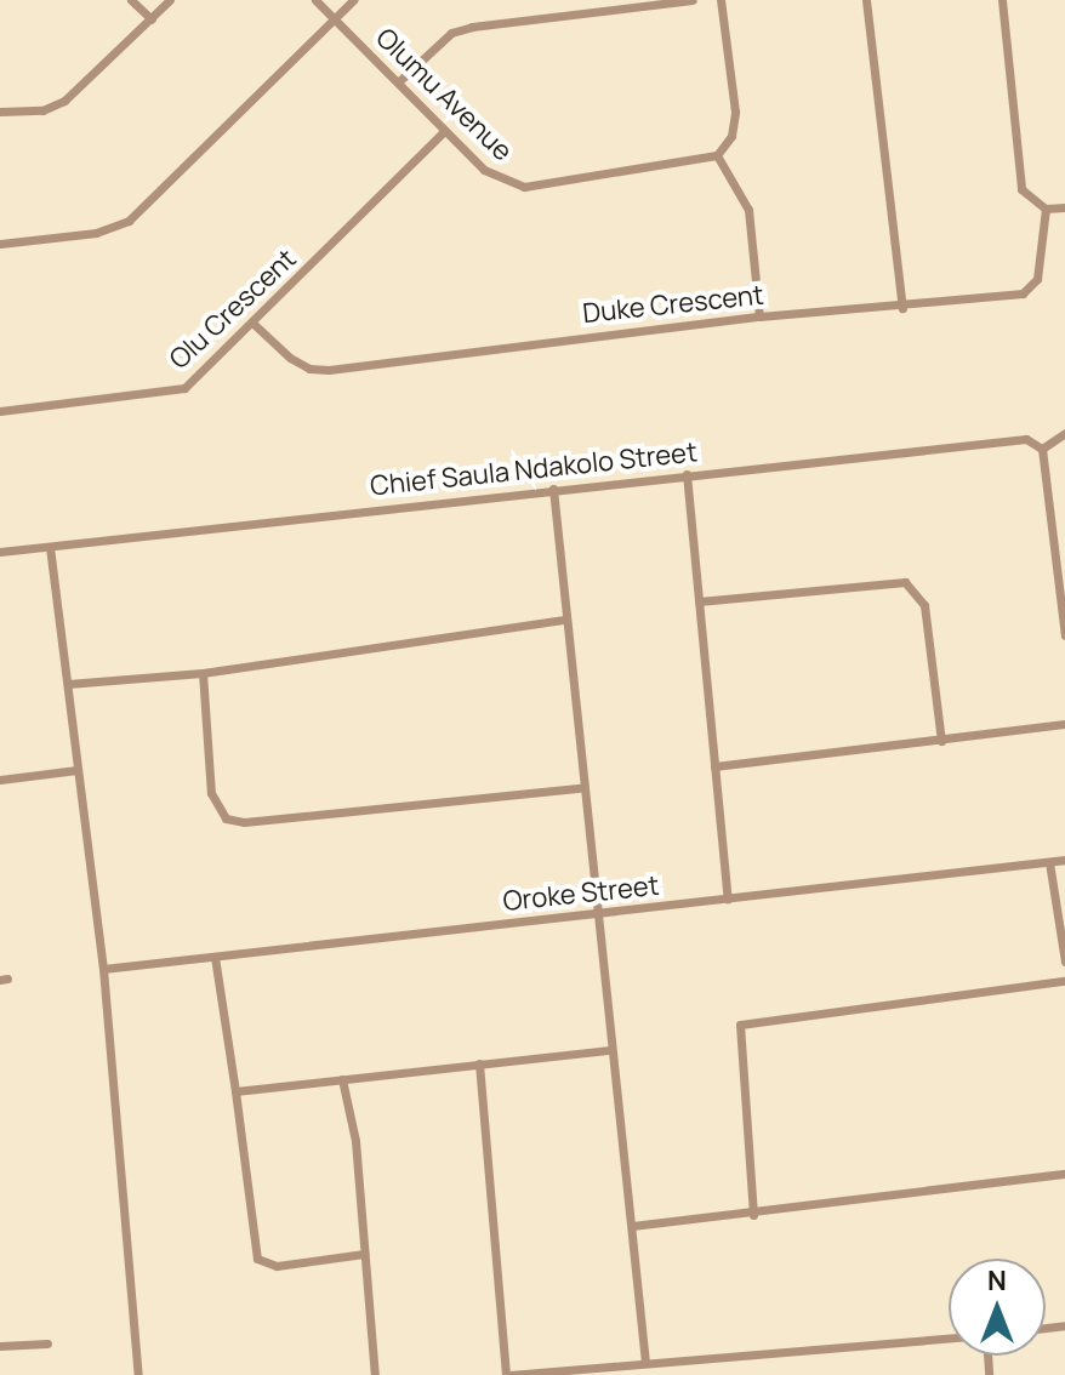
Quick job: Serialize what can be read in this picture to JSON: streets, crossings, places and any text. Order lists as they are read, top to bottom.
{
  "streets": {
    "street": [
      "Olumu Avenue",
      "Duke Crescent",
      "Olu Crescent",
      "Chief Saula Ndakolo Street",
      "Oroke Street"
    ]
  },
  "crossings": [
    ["Olumu Avenue", "Olu Crescent"],
    ["Duke Crescent", "Olu Crescent"]
  ],
  "north": "top"
}
